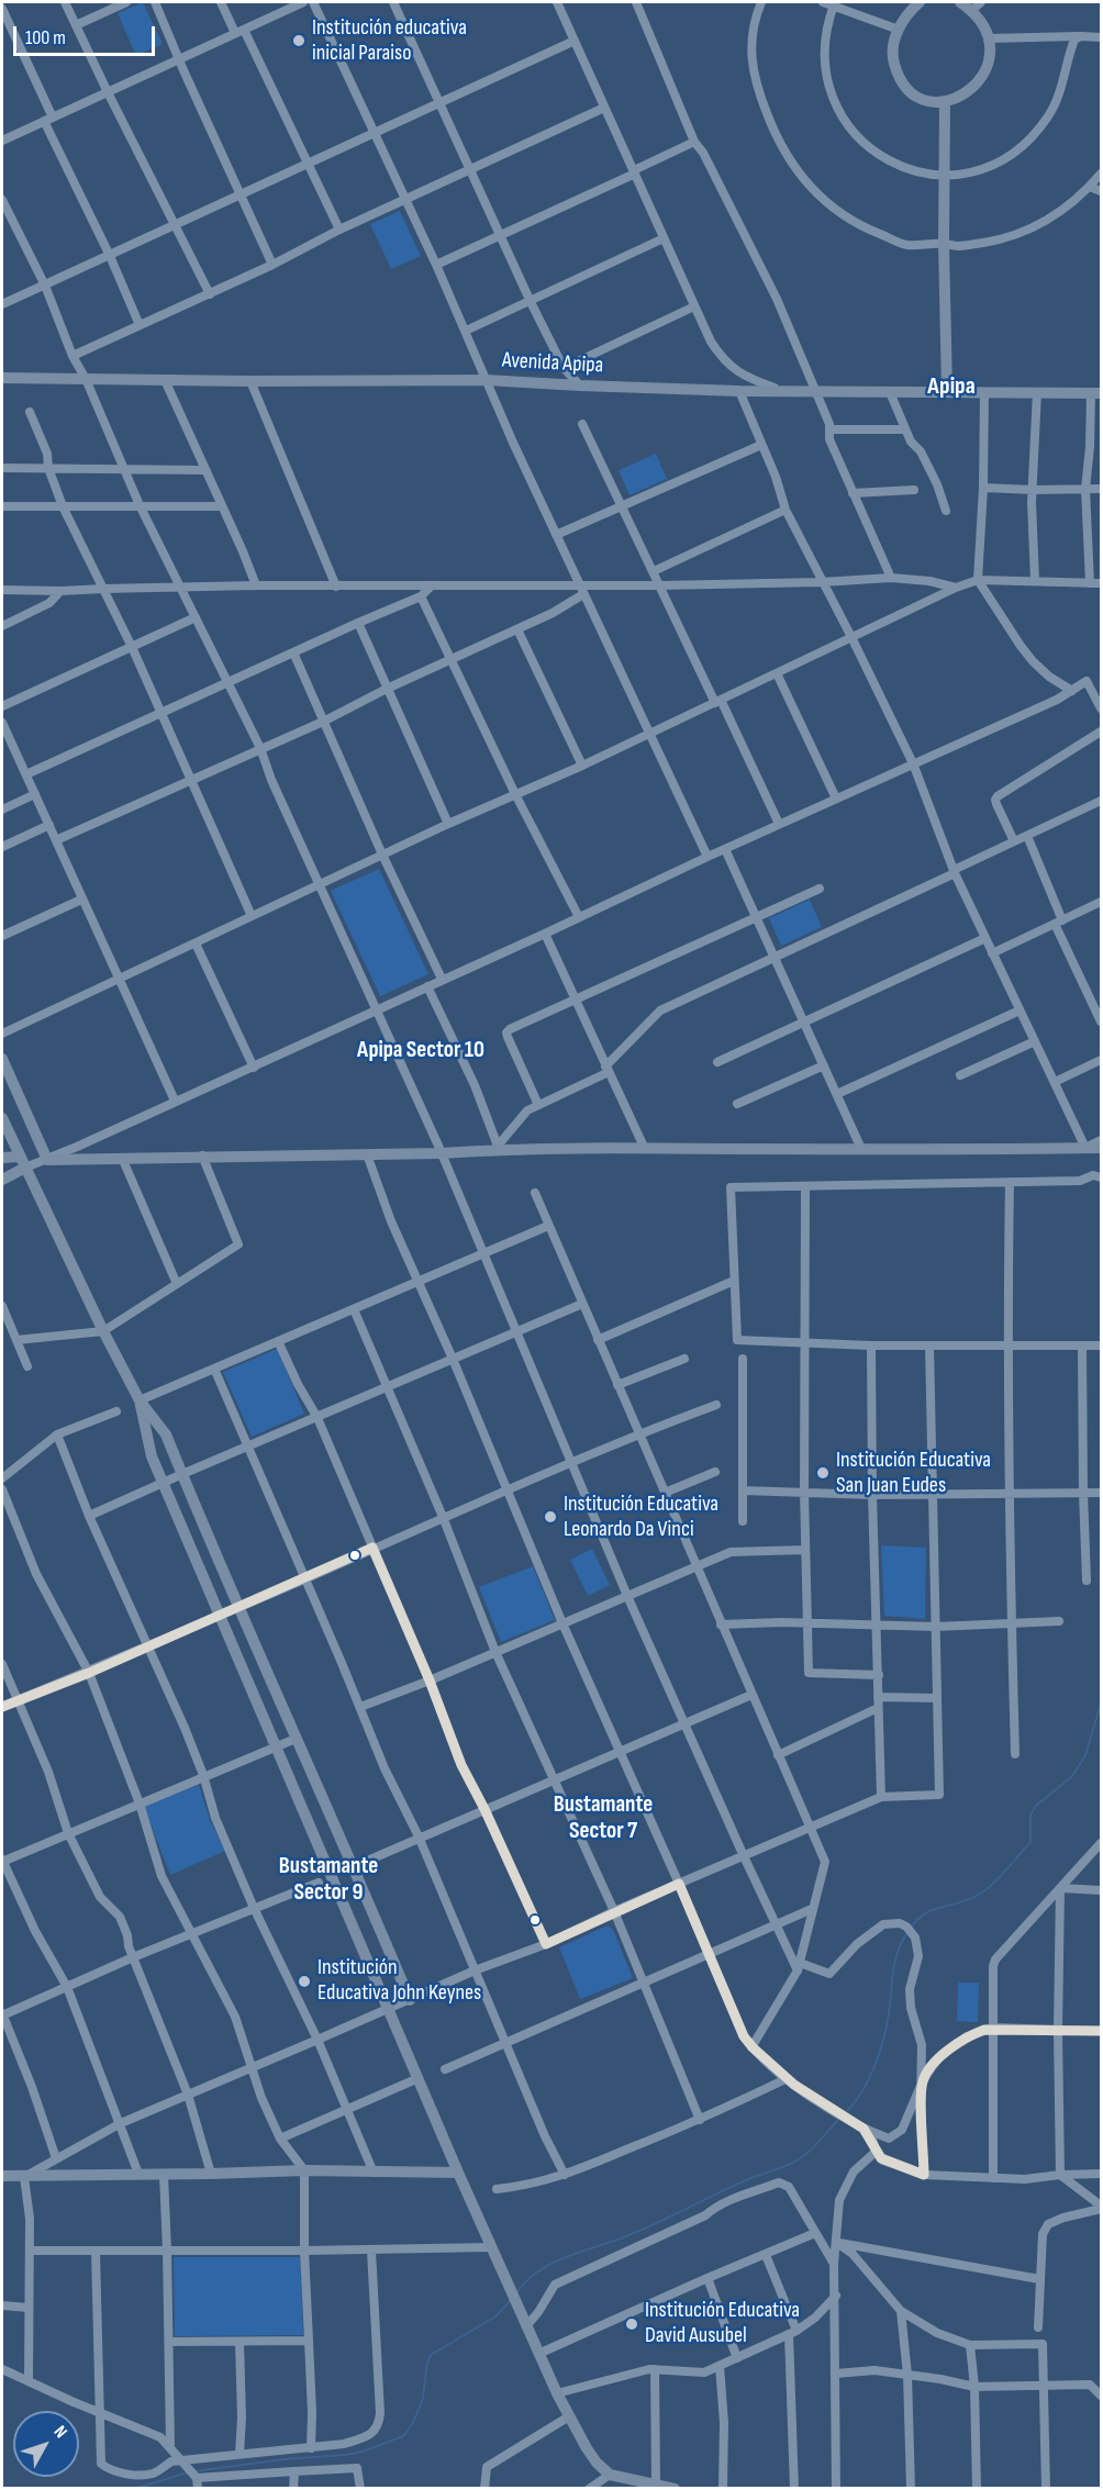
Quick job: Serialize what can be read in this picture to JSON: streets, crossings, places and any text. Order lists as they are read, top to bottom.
{
  "streets": {
    "street": ["Avenida Apipa"]
  },
  "districts": [
    "Apipa",
    "Apipa Sector 10",
    "Bustamante Sector 7",
    "Bustamante Sector 9"
  ],
  "places": [
    "Institución educativa inicial Paraiso",
    "Institución Educativa San Juan Eudes",
    "Institución Educativa Leonardo Da Vinci",
    "Institución Educativa John Keynes",
    "Institución Educativa David Ausubel"
  ],
  "scale_bar": "100 m",
  "north": "top right"
}
